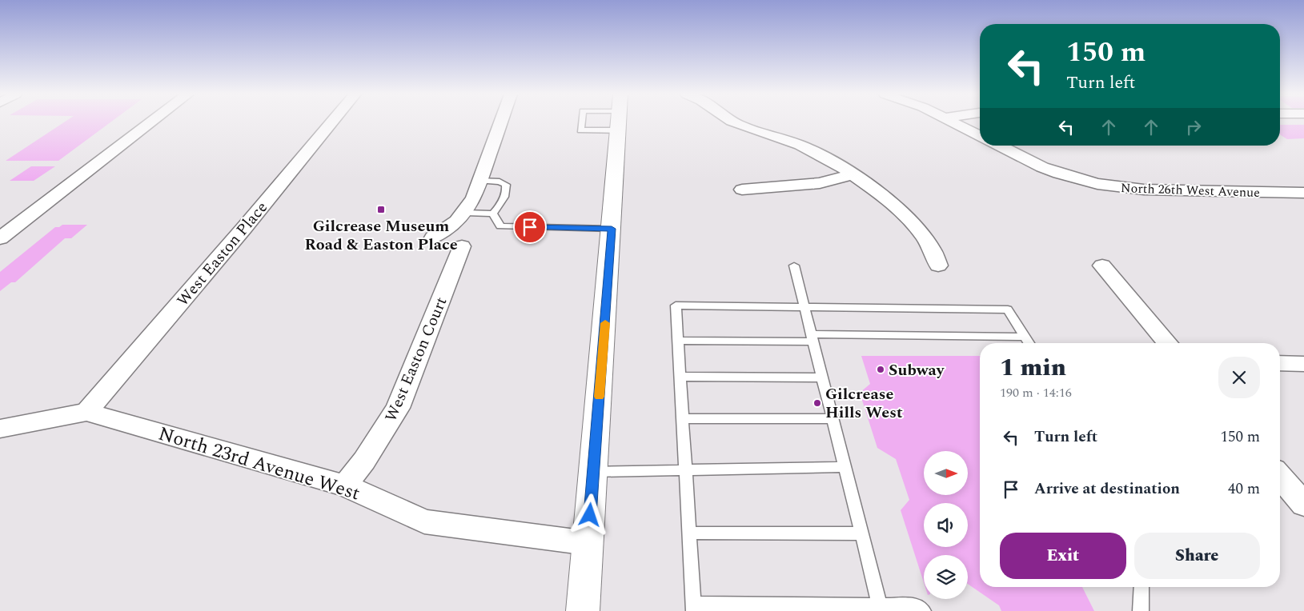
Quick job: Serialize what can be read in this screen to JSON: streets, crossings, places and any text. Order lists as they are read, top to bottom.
{
  "streets": {
    "street": [
      "North 26th West Avenue",
      "West Easton Place",
      "West Easton Court",
      "North 23rd Avenue West"
    ]
  },
  "crossings": [
    ["West Easton Place", "North 23rd Avenue West"],
    ["West Easton Court", "North 23rd Avenue West"]
  ],
  "places": {
    "transit": ["Gilcrease Museum Road & Easton Place"],
    "other": ["Subway", "Gilcrease Hills West"]
  },
  "north": "right",
  "page": {
    "turn": ["150 m", "Turn left"],
    "heading": ["1 min", "190 m · 14:16"],
    "list": [
      {
        "name": "Turn left",
        "value": "150 m"
      },
      {
        "name": "Arrive at destination",
        "value": "40 m"
      }
    ],
    "buttons": ["Exit", "Share"]
  }
}
